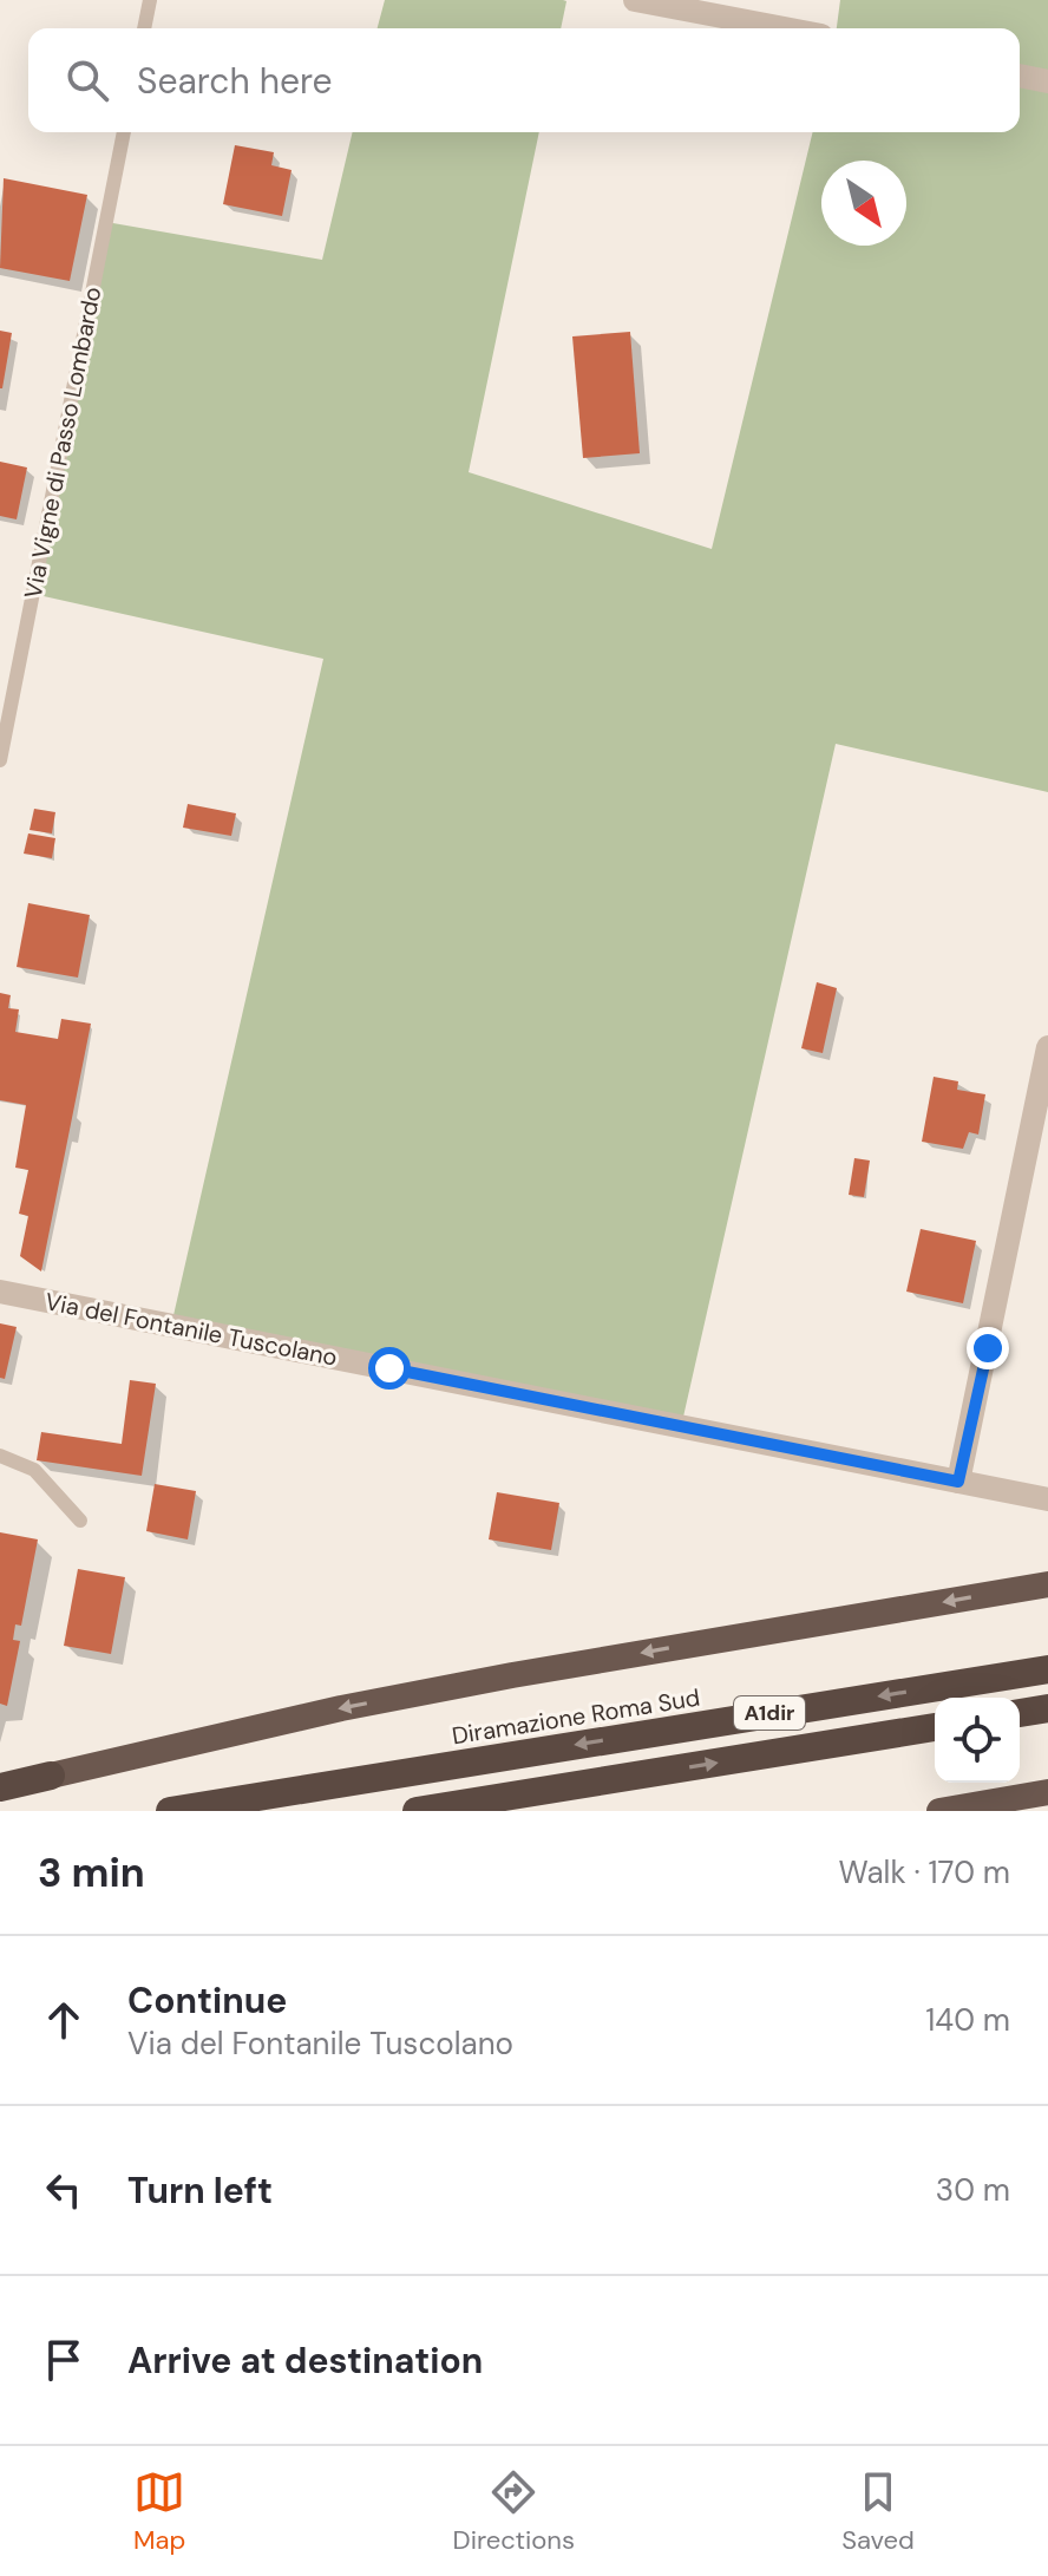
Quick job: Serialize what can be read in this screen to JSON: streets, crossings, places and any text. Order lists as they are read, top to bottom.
{
  "streets": {
    "highway": ["A1dir", "Diramazione Roma Sud"],
    "street": ["Via del Fontanile Tuscolano"],
    "lane": ["Via Vigne di Passo Lombardo"]
  },
  "north": "bottom right",
  "page": {
    "search": "Search here",
    "heading": ["3 min", "Walk · 170 m"],
    "list": [
      ["Continue", "Via del Fontanile Tuscolano", "140 m"],
      ["Turn left", "30 m"],
      "Arrive at destination"
    ],
    "nav": ["Map", "Directions", "Saved"]
  }
}
